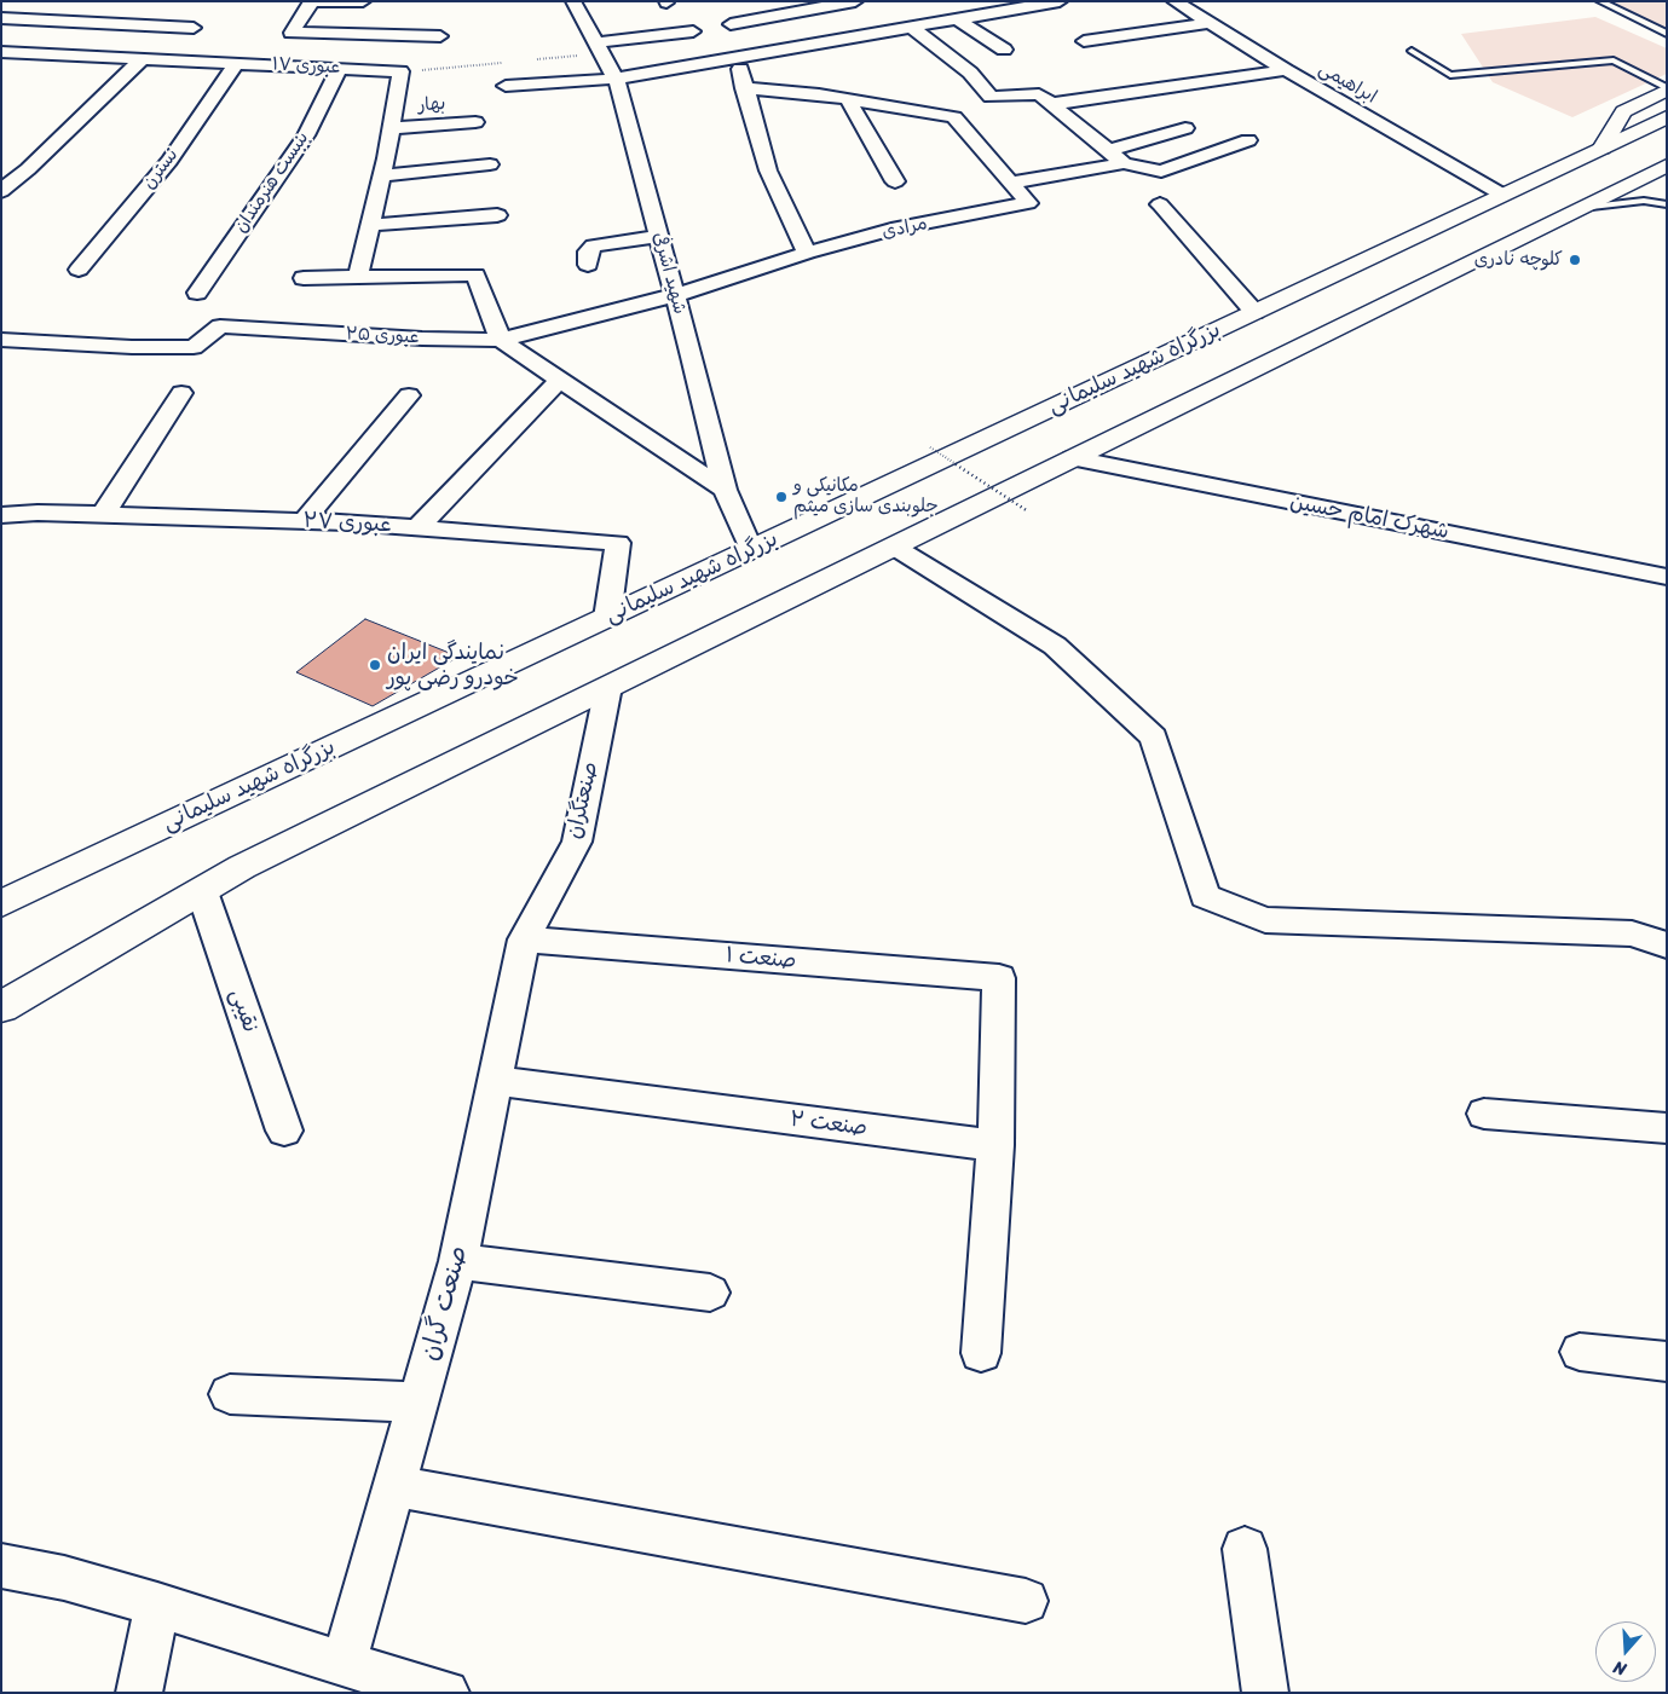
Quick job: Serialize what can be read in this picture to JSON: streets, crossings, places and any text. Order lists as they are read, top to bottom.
{
  "streets": {
    "main road": ["بزرگراه شهید سلیمانی"],
    "street": [
      "عبوری ۱۷",
      "ابراهیمی",
      "بهار",
      "نسترن",
      "بنبست هنرمندان",
      "مرادی",
      "شهید اشرفی",
      "عبوری ۲۵",
      "شهرک امام حسین",
      "عبوری ۲۷",
      "صنعتگران",
      "صنعت ۱",
      "نقیبی",
      "صنعت ۲",
      "صنعت گران"
    ]
  },
  "crossings": [
    ["عبوری ۱۷", "بهار"],
    ["عبوری ۱۷", "نسترن"],
    ["عبوری ۱۷", "بنبست هنرمندان"],
    ["ابراهیمی", "بزرگراه شهید سلیمانی"],
    ["مرادی", "شهید اشرفی"],
    ["مرادی", "عبوری ۲۵"],
    ["شهید اشرفی", "عبوری ۲۵"],
    ["شهید اشرفی", "بزرگراه شهید سلیمانی"],
    ["بزرگراه شهید سلیمانی", "عبوری ۲۷"],
    ["صنعتگران", "صنعت ۱"],
    ["صنعتگران", "صنعت گران"],
    ["صنعت ۱", "صنعت ۲"],
    ["صنعت ۱", "صنعت گران"],
    ["صنعت ۲", "صنعت گران"]
  ],
  "places": ["کلوچه نادری", "مکانیکی و جلوبندی سازی میثم", "نمایندگی ایران خودرو رضی پور"],
  "north": "bottom"
}
